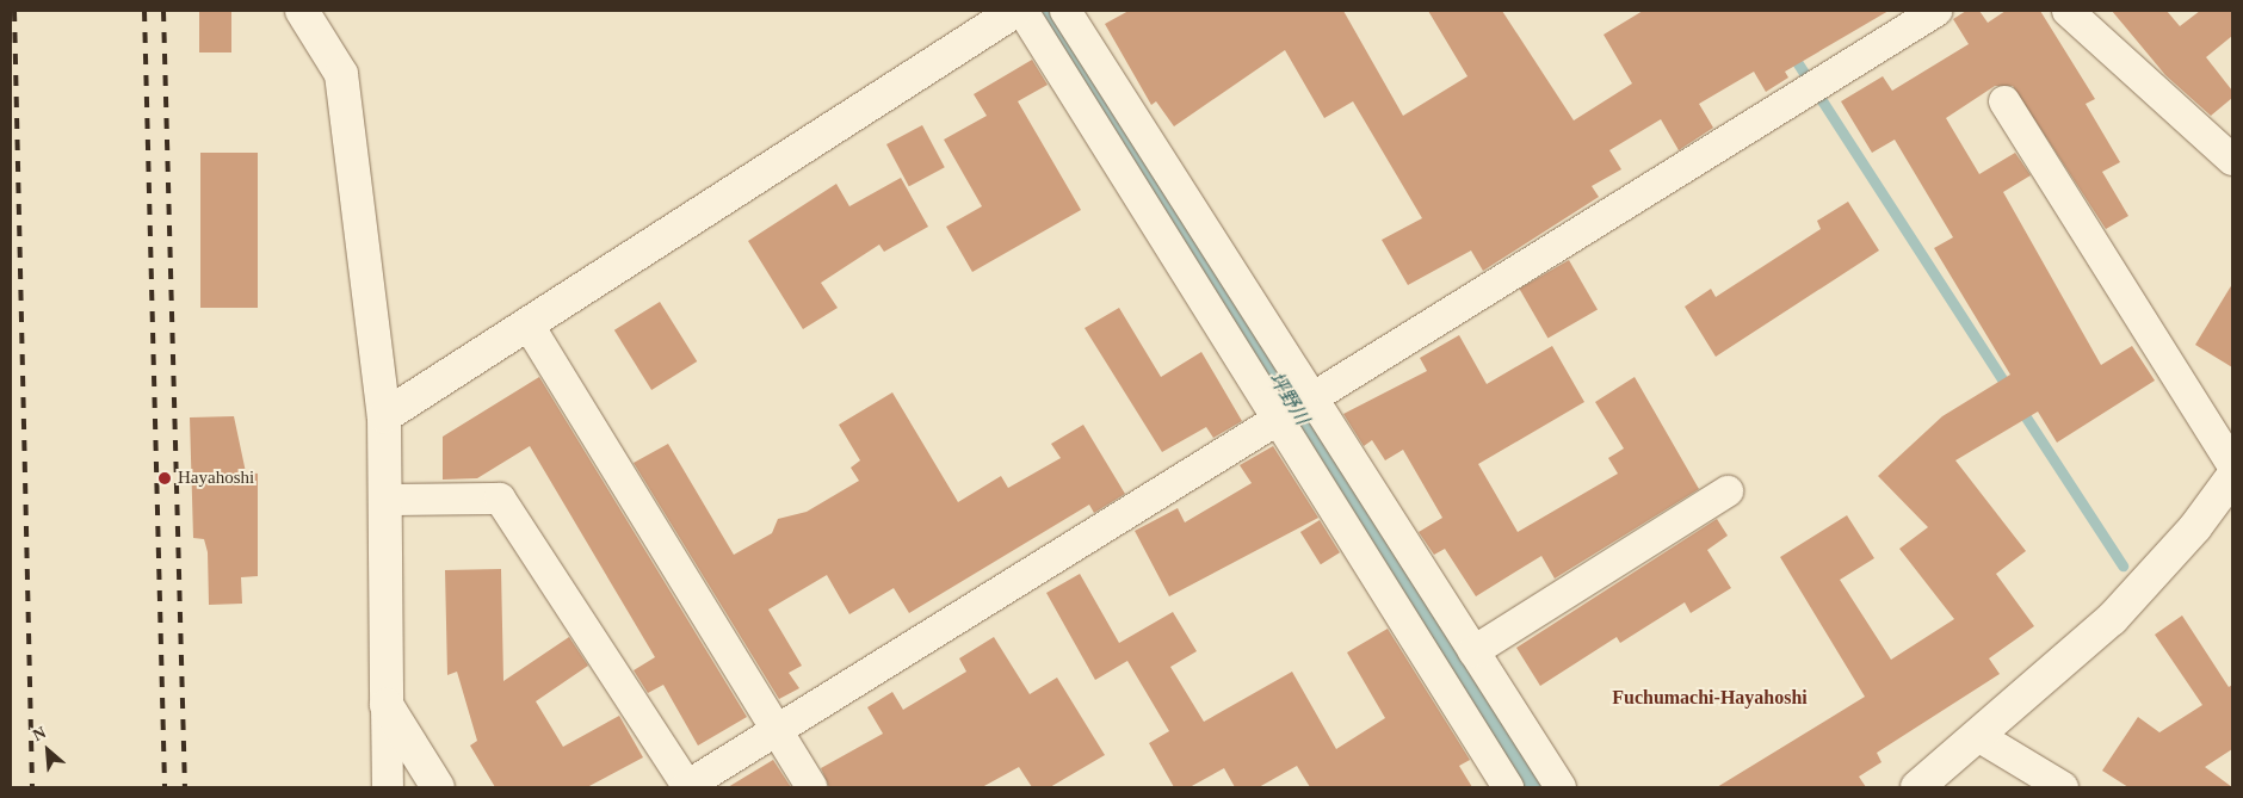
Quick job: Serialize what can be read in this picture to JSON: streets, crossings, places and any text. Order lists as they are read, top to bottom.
{
  "districts": ["Fuchumachi-Hayahoshi"],
  "water": ["坪野川"],
  "places": ["Hayahoshi"],
  "north": "top left"
}
